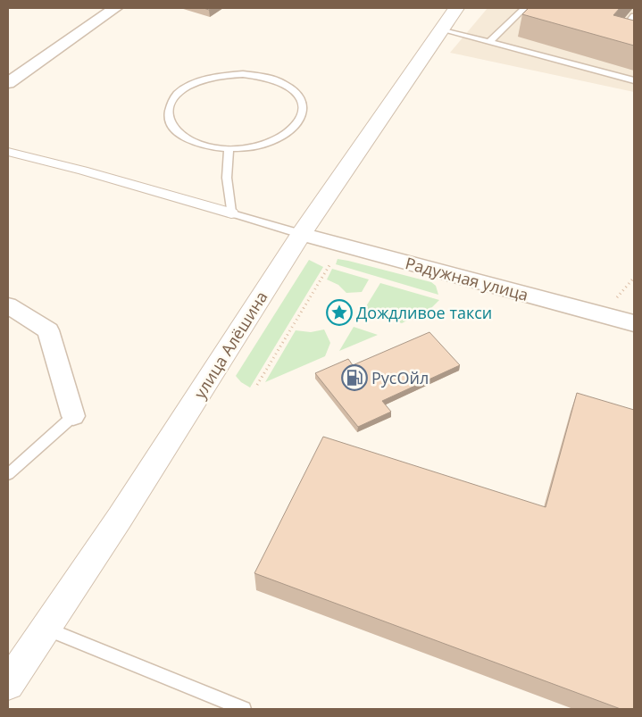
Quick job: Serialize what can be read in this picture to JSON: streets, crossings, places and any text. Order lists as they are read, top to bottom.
{
  "streets": {
    "street": ["Радужная улица", "улица Алёшина"]
  },
  "crossings": [
    ["Радужная улица", "улица Алёшина"]
  ],
  "places": {
    "place": ["Дождливое такси"],
    "fuel station": ["РусОйл"]
  }
}
